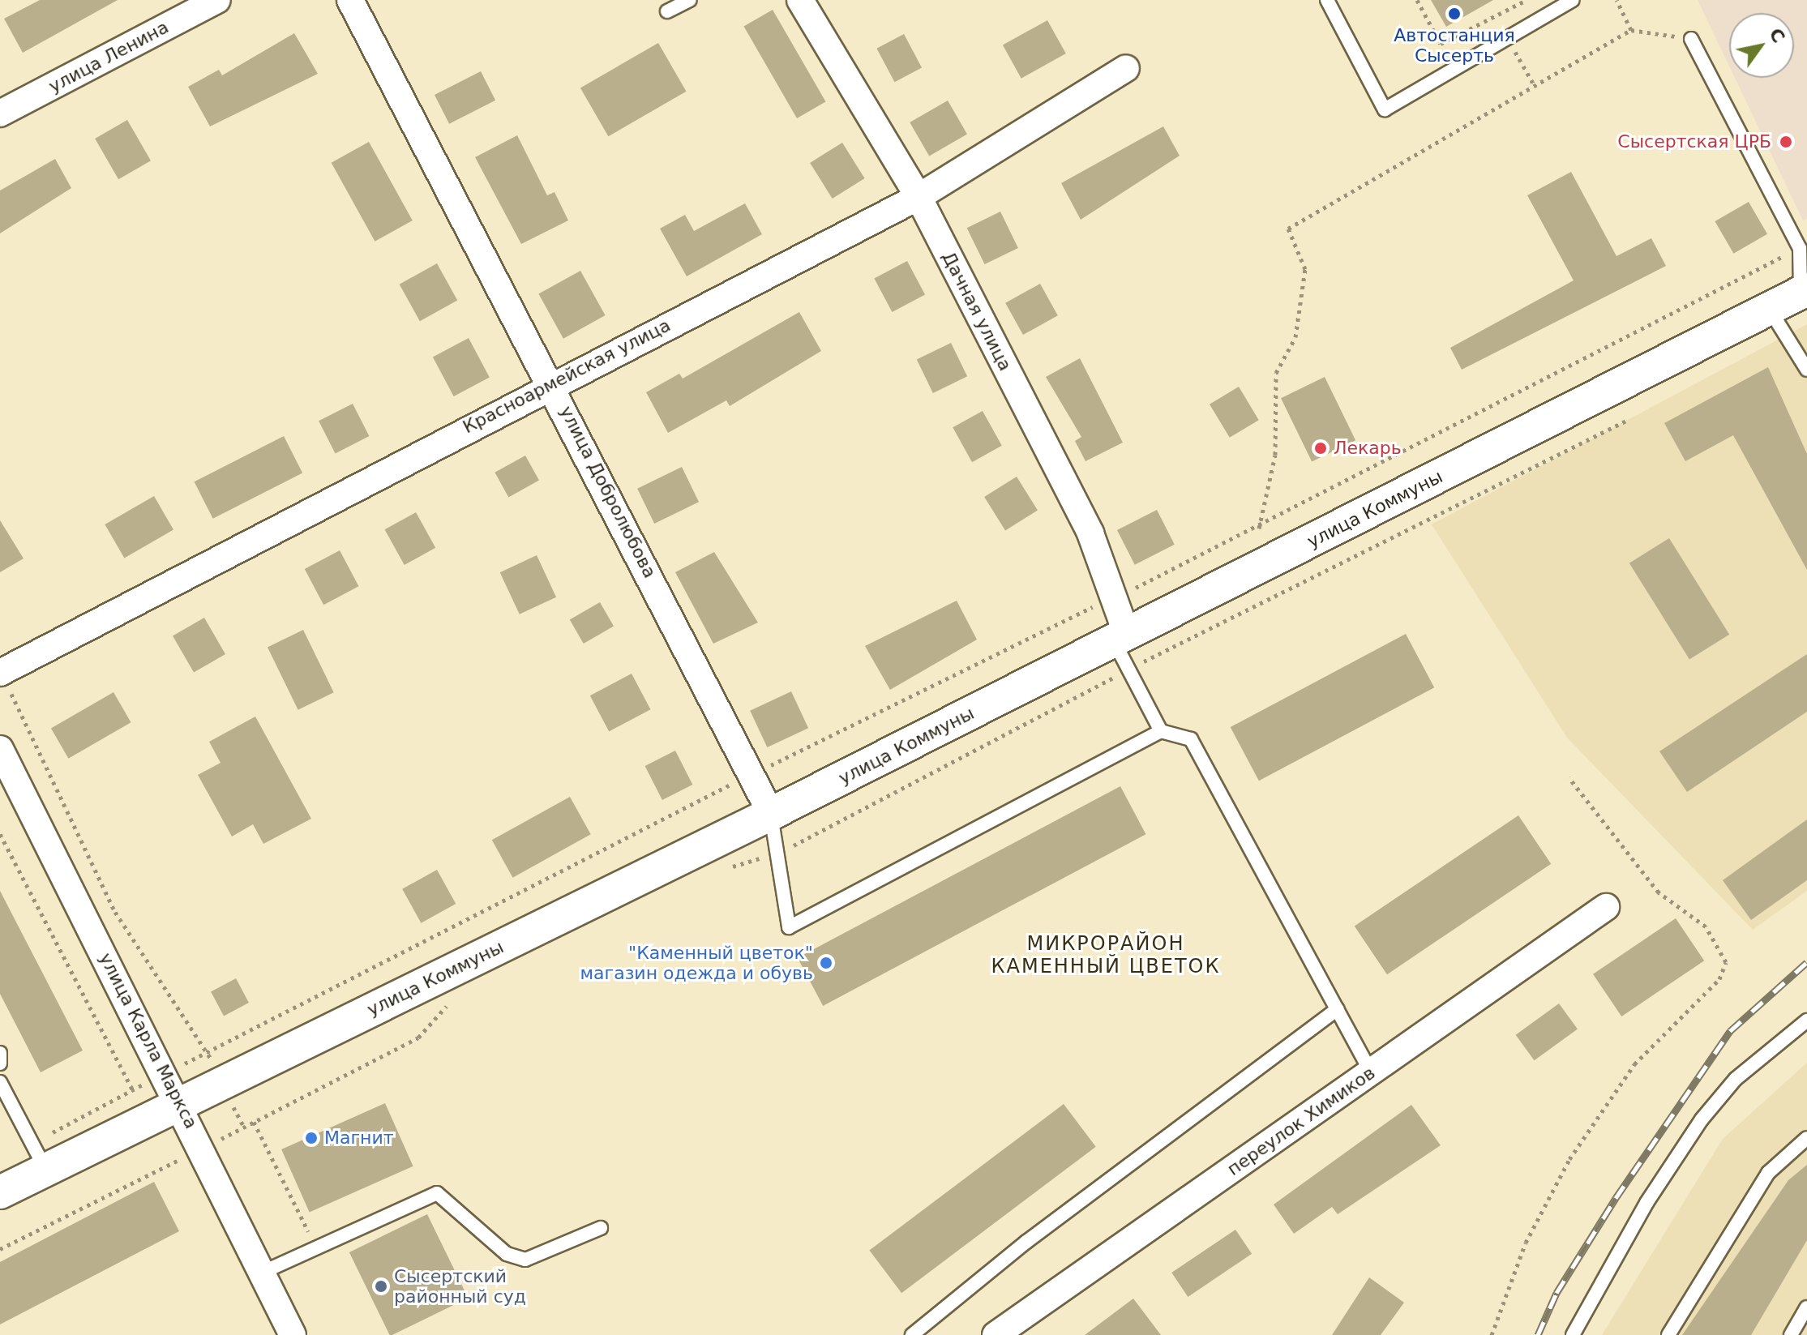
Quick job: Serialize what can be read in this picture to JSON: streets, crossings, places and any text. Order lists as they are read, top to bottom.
{
  "streets": {
    "street": [
      "улица Ленина",
      "Дачная улица",
      "Красноармейская улица",
      "улица Добролюбова",
      "улица Коммуны",
      "улица Карла Маркса",
      "переулок Химиков"
    ]
  },
  "crossings": [
    ["Дачная улица", "Красноармейская улица"],
    ["Дачная улица", "улица Коммуны"],
    ["Красноармейская улица", "улица Добролюбова"],
    ["улица Добролюбова", "улица Коммуны"],
    ["улица Коммуны", "улица Карла Маркса"]
  ],
  "districts": ["МИКРОРАЙОН КАМЕННЫЙ ЦВЕТОК"],
  "places": [
    "Автостанция Сысерть",
    "Сысертская ЦРБ",
    "Лекарь",
    "\"Каменный цветок\" магазин одежда и обувь",
    "Магнит",
    "Сысертский районный суд"
  ],
  "north": "top right"
}
